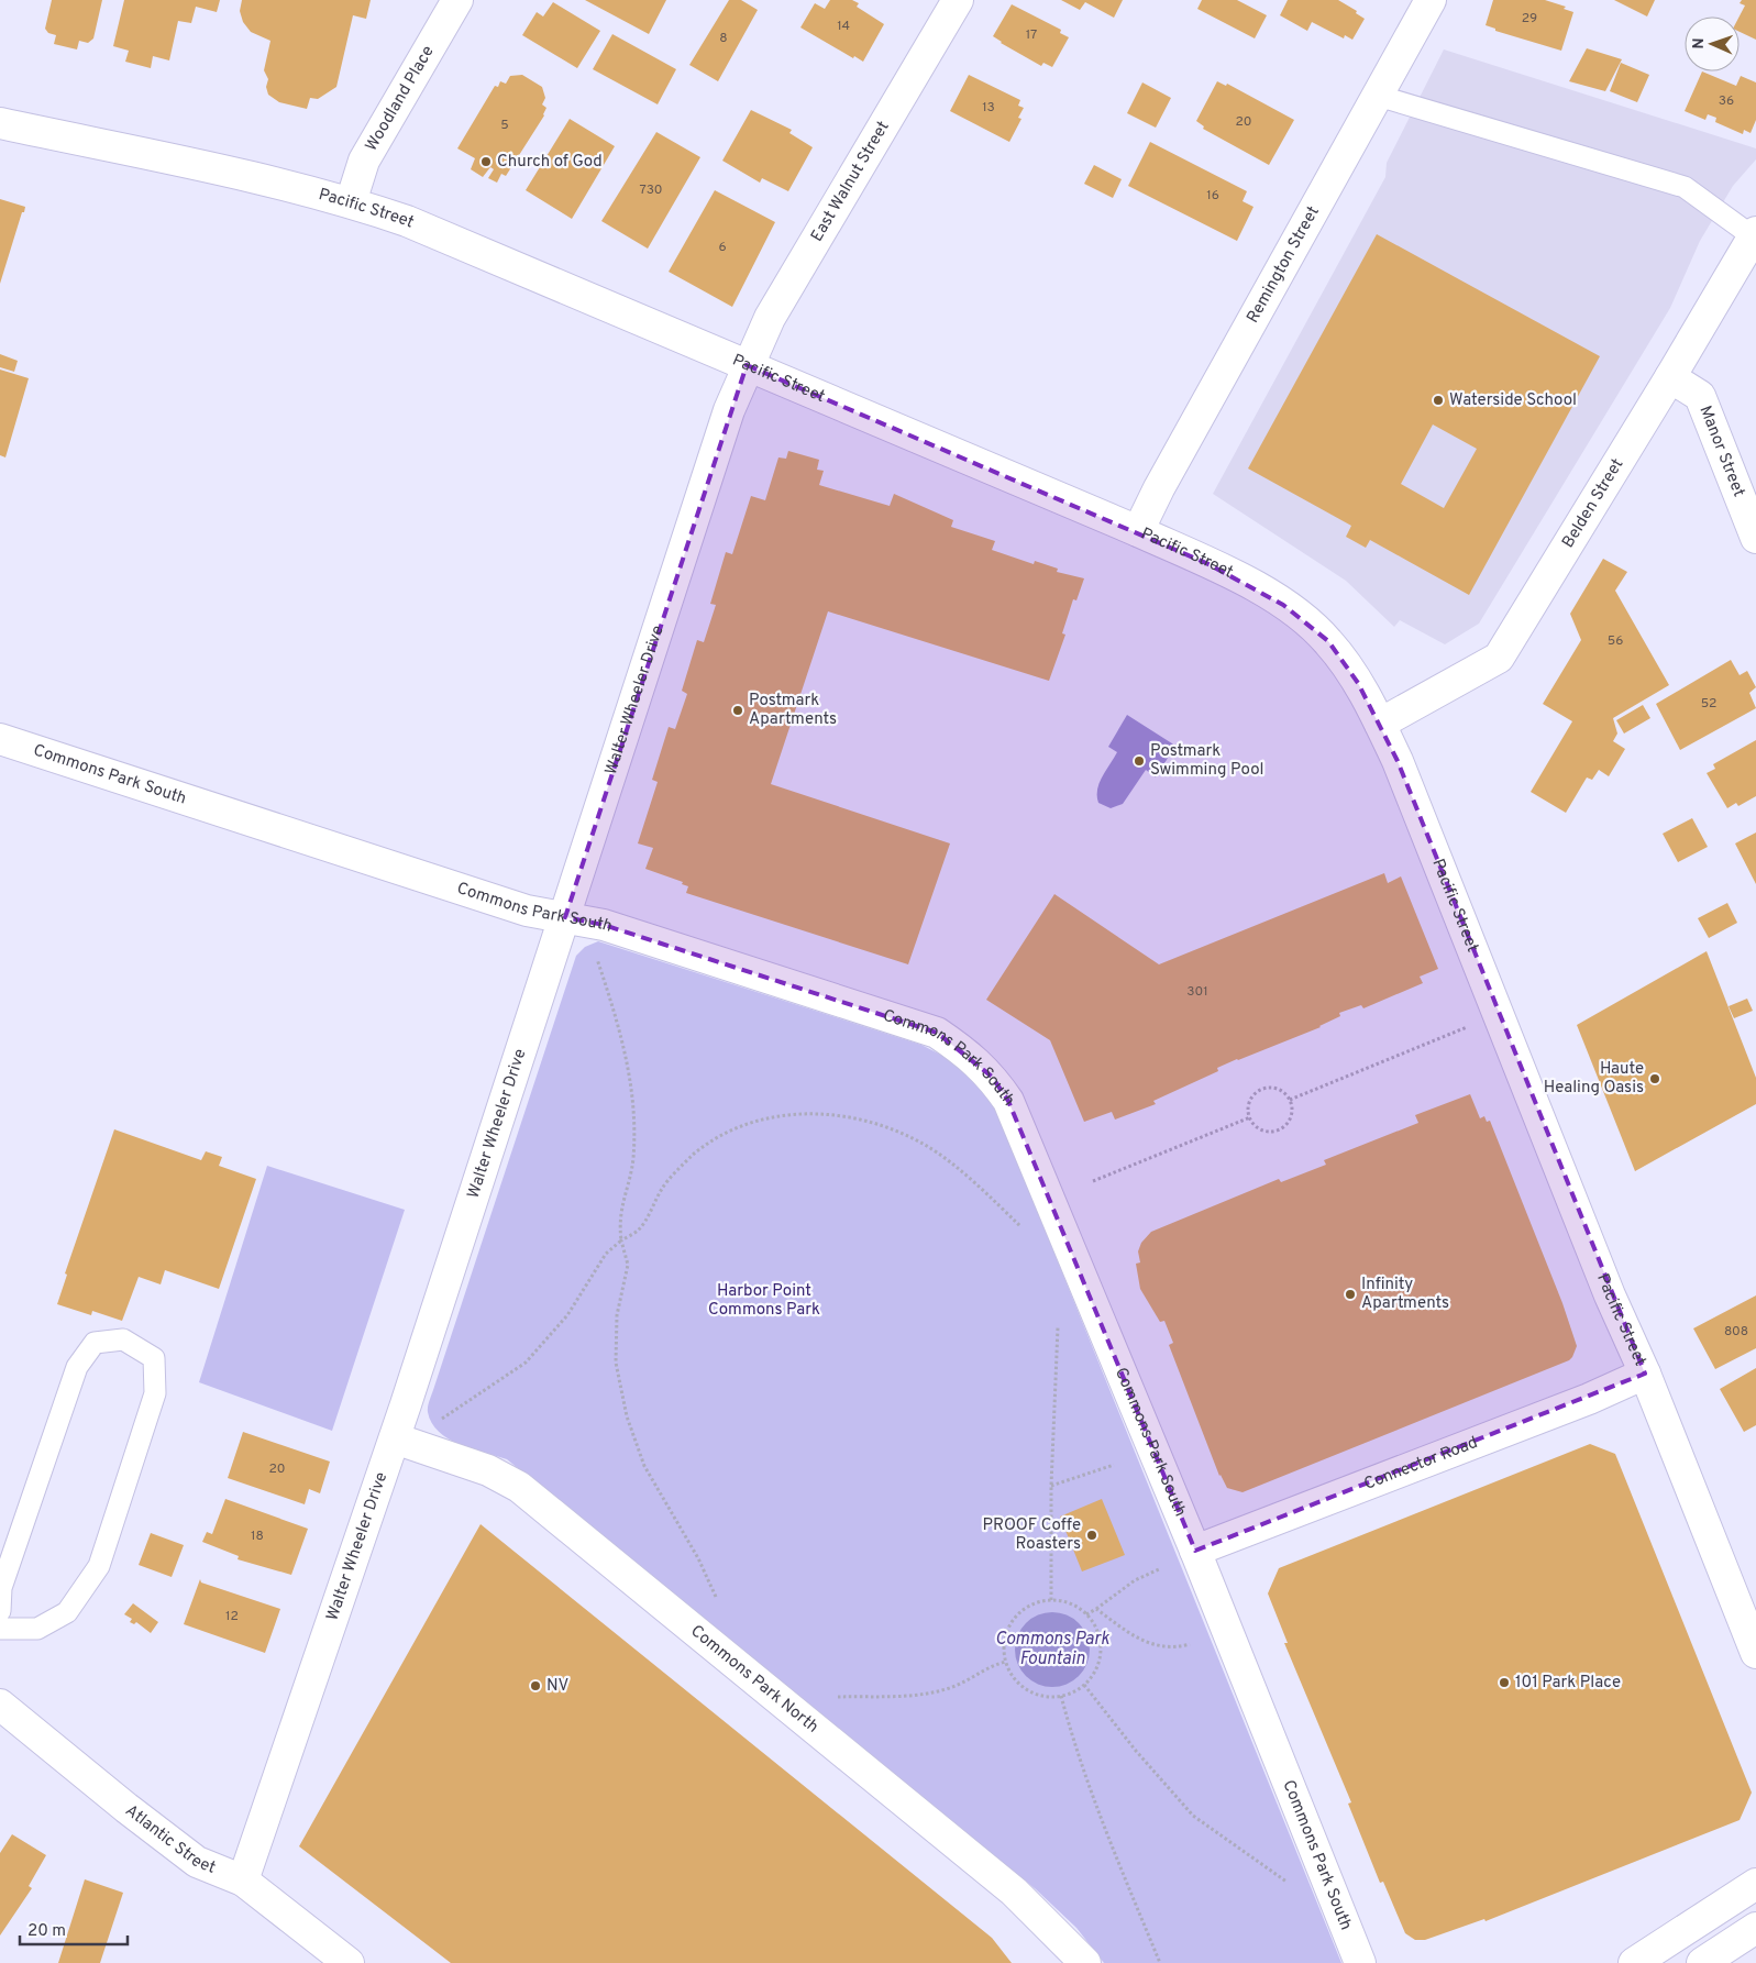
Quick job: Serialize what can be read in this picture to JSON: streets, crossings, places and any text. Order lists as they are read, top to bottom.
{
  "streets": {
    "street": [
      "Woodland Place",
      "East Walnut Street",
      "Pacific Street",
      "Remington Street",
      "Manor Street",
      "Belden Street",
      "Walter Wheeler Drive",
      "Commons Park South",
      "Connector Road",
      "Commons Park North",
      "Atlantic Street"
    ]
  },
  "crossings": [
    ["Woodland Place", "Pacific Street"],
    ["East Walnut Street", "Pacific Street"],
    ["East Walnut Street", "Walter Wheeler Drive"],
    ["Pacific Street", "Remington Street"],
    ["Pacific Street", "Belden Street"],
    ["Pacific Street", "Walter Wheeler Drive"],
    ["Pacific Street", "Connector Road"],
    ["Manor Street", "Belden Street"],
    ["Walter Wheeler Drive", "Commons Park South"],
    ["Walter Wheeler Drive", "Commons Park North"],
    ["Walter Wheeler Drive", "Atlantic Street"],
    ["Commons Park South", "Connector Road"]
  ],
  "water": ["Commons Park Fountain"],
  "parks": ["Harbor Point Commons Park"],
  "places": [
    "Church of God",
    "Waterside School",
    "Postmark Apartments",
    "Postmark Swimming Pool",
    "Haute Healing Oasis",
    "Infinity Apartments",
    "PROOF Coffe Roasters",
    "101 Park Place",
    "NV"
  ],
  "house_numbers": [
    "29",
    "14",
    "17",
    "8",
    "36",
    "13",
    "20",
    "5",
    "730",
    "16",
    "6",
    "56",
    "52",
    "301",
    "808",
    "20",
    "18",
    "12"
  ],
  "scale_bar": "20 m",
  "north": "left"
}
